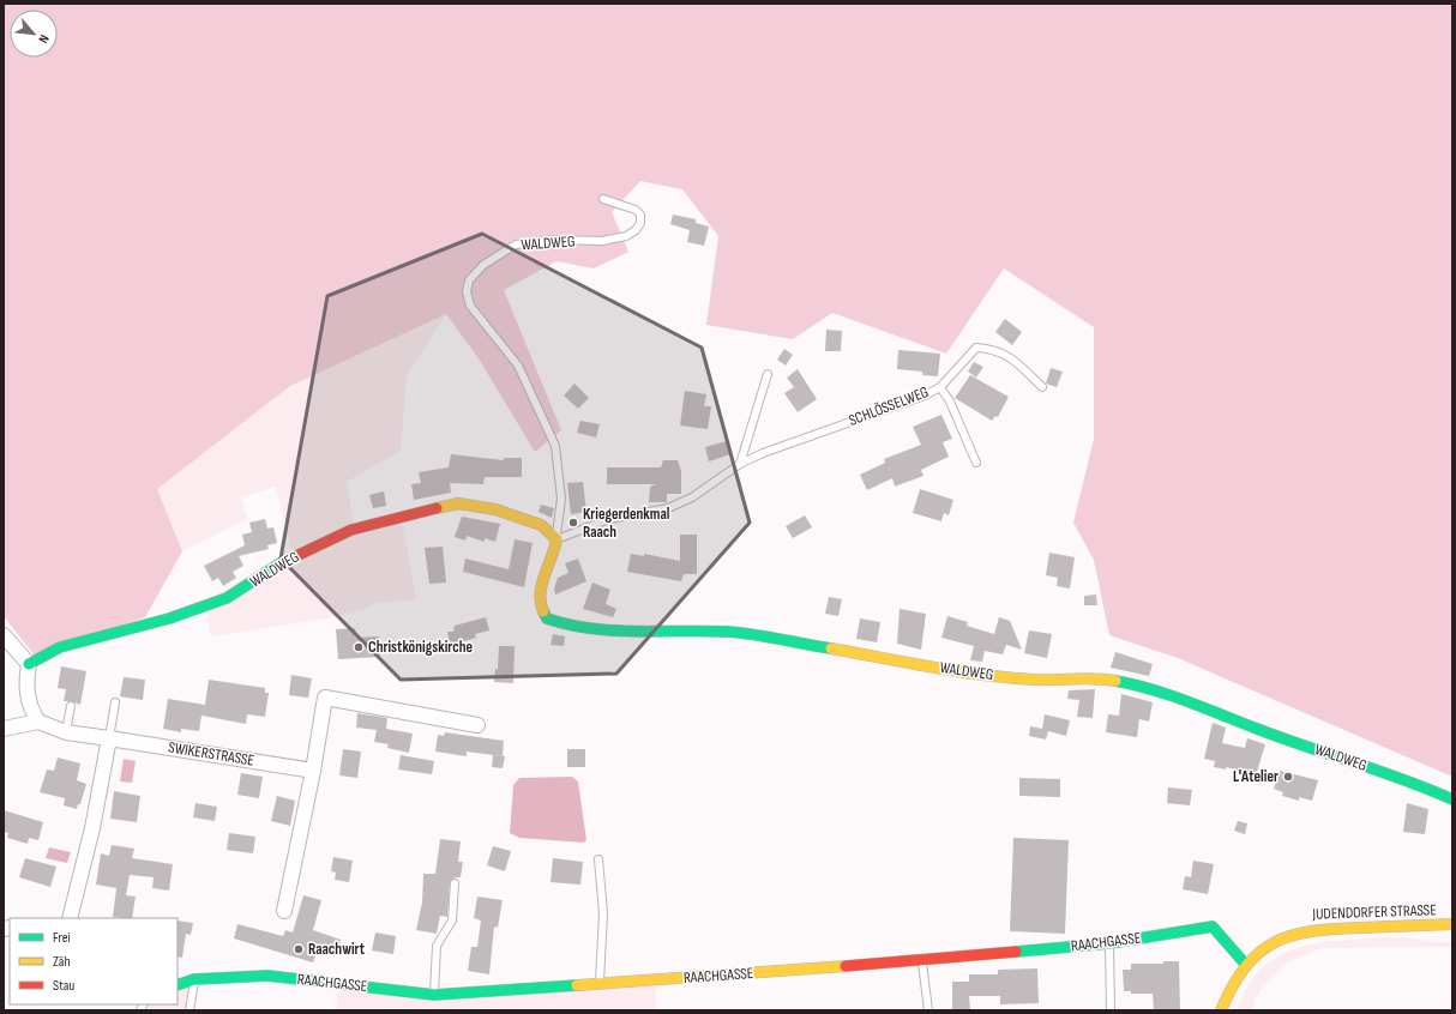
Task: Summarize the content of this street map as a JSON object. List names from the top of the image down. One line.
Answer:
{"streets":{"street":["WALDWEG","SWIKERSTRASSE","JUDENDORFER STRASSE","RAACHGASSE"],"lane":["SCHLÖSSELWEG"]},"crossings":[["WALDWEG","SCHLÖSSELWEG"],["JUDENDORFER STRASSE","RAACHGASSE"]],"places":["Kriegerdenkmal Raach","Christkönigskirche","L'Atelier","Raachwirt"],"legend":["Frei","Zäh","Stau"],"north":"bottom right"}
